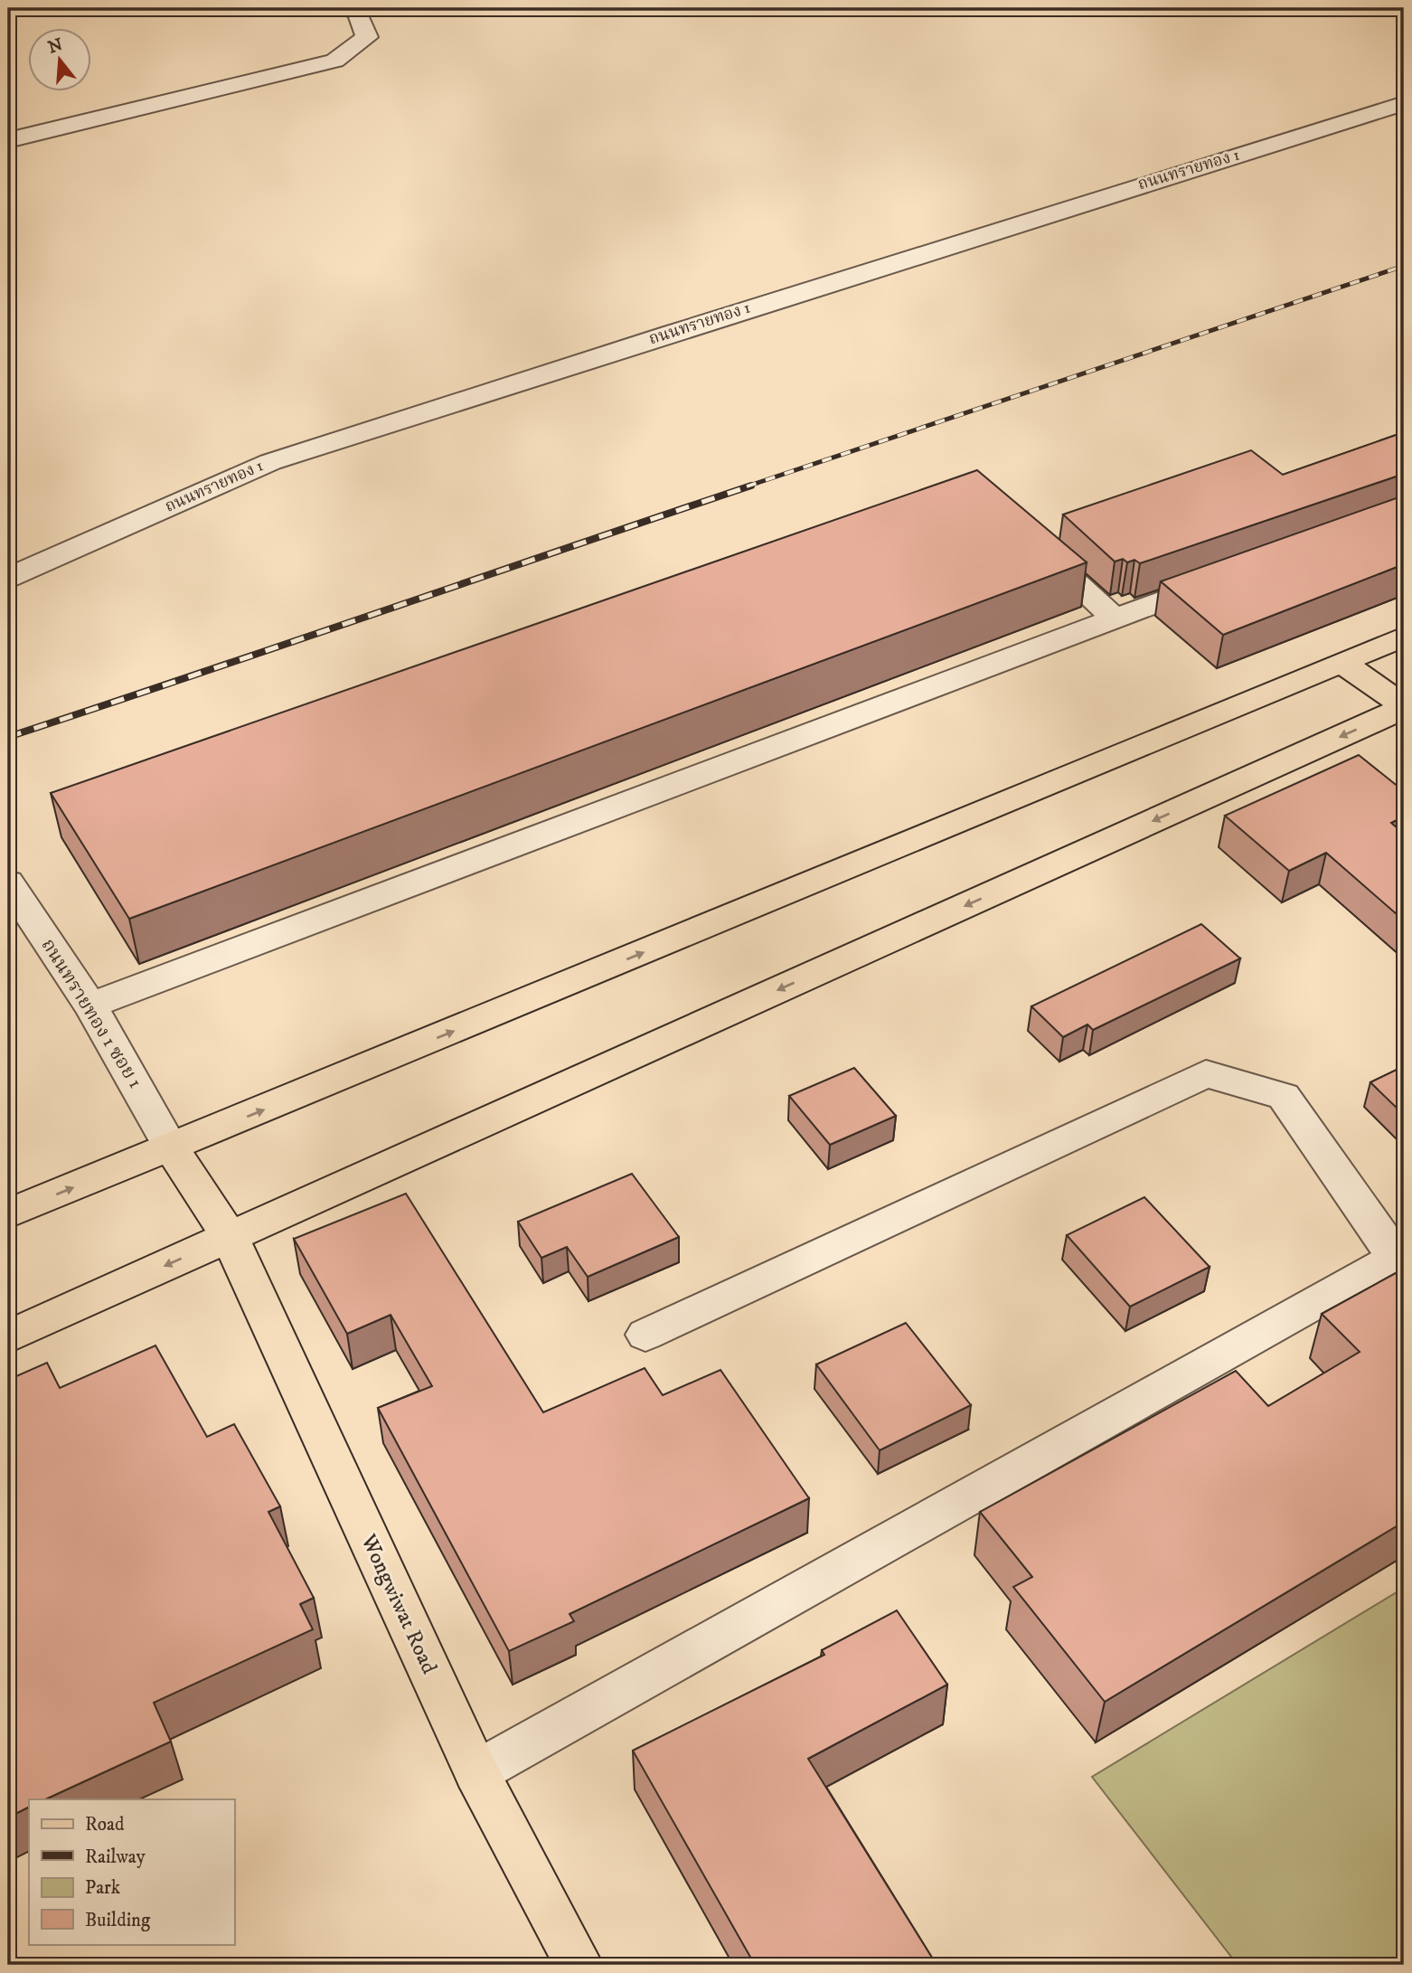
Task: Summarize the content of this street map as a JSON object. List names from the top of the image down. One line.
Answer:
{"streets":{"main road":["Wongwiwat Road"],"street":["ถนนทรายทอง 1","ถนนทรายทอง 1 ซอย 1"]},"crossings":[["ถนนทรายทอง 1 ซอย 1","Wongwiwat Road"]],"legend":["Road","Railway","Park","Building"],"north":"top"}
